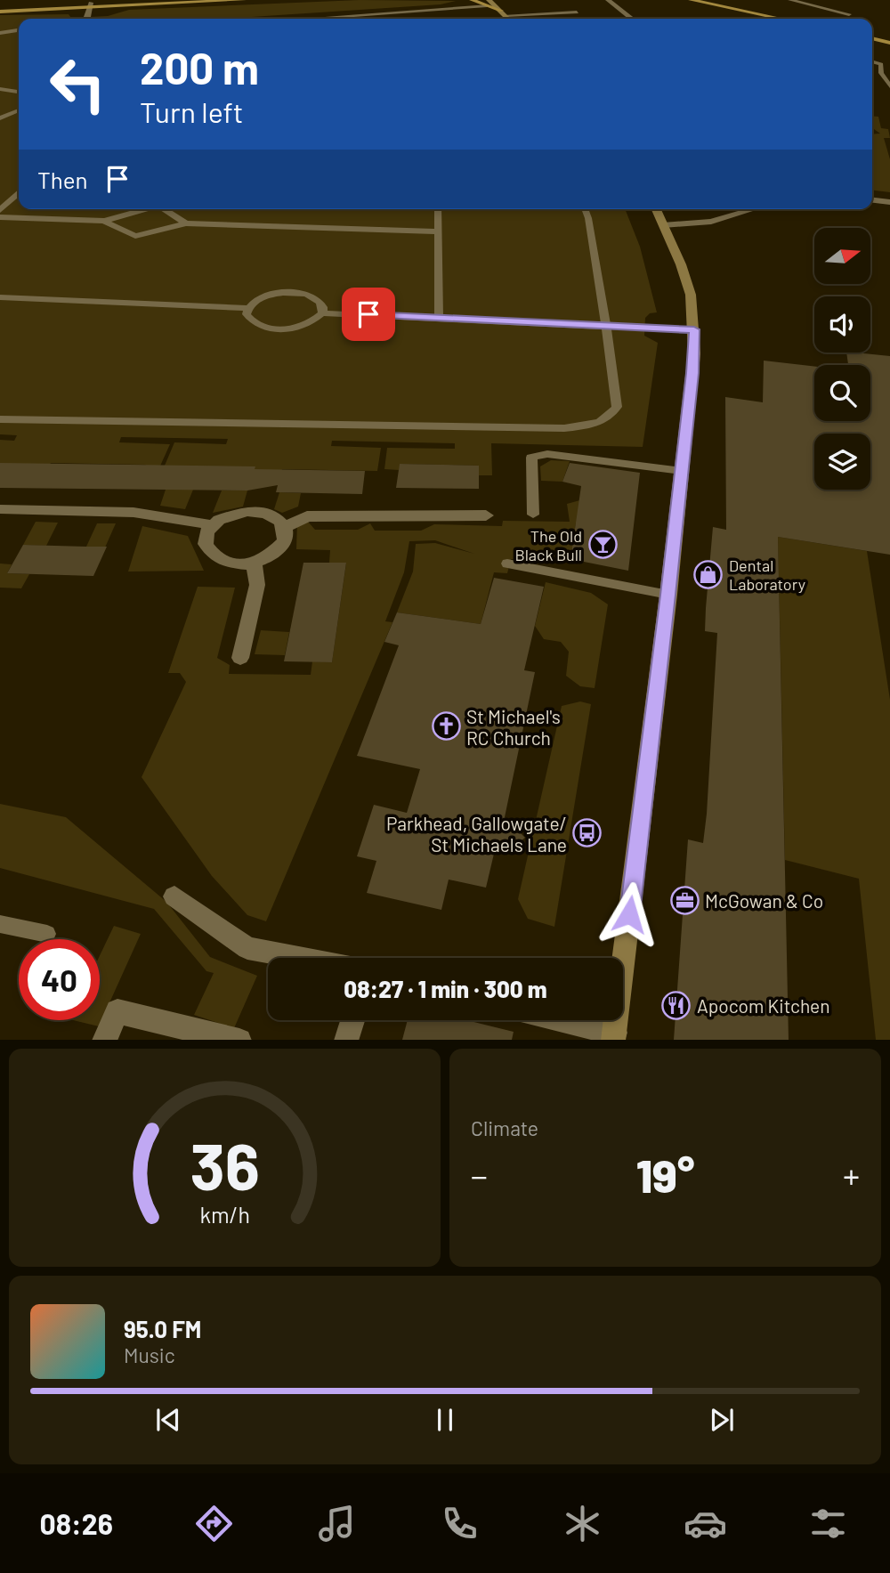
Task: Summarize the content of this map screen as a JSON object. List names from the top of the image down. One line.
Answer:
{"places":{"bar":["The Old Black Bull"],"shop":["Dental Laboratory"],"church":["St Michael's RC Church"],"bus stop":["Parkhead, Gallowgate/ St Michaels Lane"],"office":["McGowan & Co"],"restaurant":["Apocom Kitchen"]},"north":"right","page":{"turn":["200 m","Turn left"],"then":"Then","limit":"40","trip":"08:27 · 1 min · 300 m","tile":"Climate","heat":["−","19°","+"],"song":["95.0 FM","Music"],"tabs":"08:26","gauge":["36","km/h"]}}
